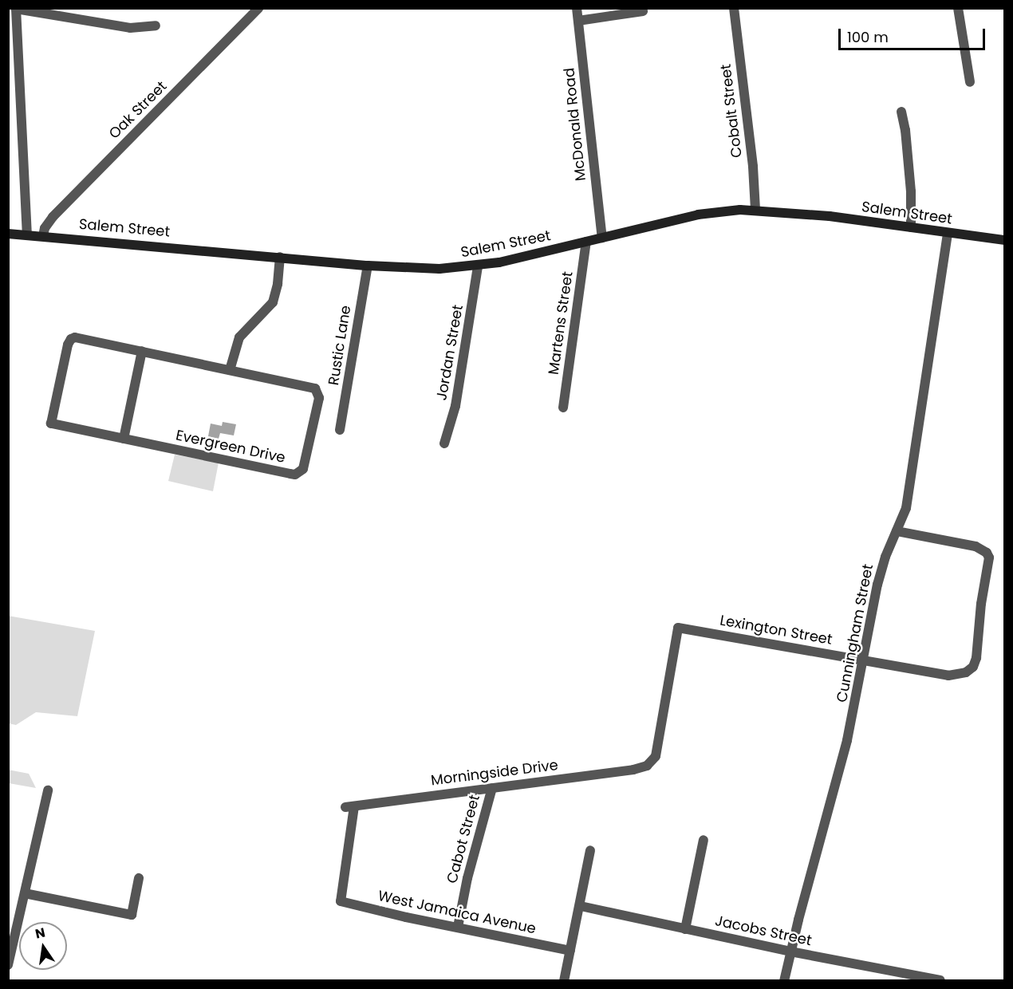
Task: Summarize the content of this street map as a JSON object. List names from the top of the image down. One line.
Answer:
{"streets":{"street":["Oak Street","Cobalt Street","McDonald Road","Salem Street","Martens Street","Rustic Lane","Jordan Street","Evergreen Drive","Lexington Street","Cunningham Street","Morningside Drive","Cabot Street","West Jamaica Avenue","Jacobs Street"]},"crossings":[["Oak Street","Salem Street"],["Cobalt Street","Salem Street"],["McDonald Road","Salem Street"],["Salem Street","Martens Street"],["Salem Street","Rustic Lane"],["Salem Street","Jordan Street"],["Salem Street","Cunningham Street"],["Lexington Street","Cunningham Street"],["Lexington Street","Morningside Drive"],["Cunningham Street","Jacobs Street"],["Morningside Drive","Cabot Street"],["Morningside Drive","West Jamaica Avenue"],["Cabot Street","West Jamaica Avenue"]],"scale_bar":"100 m","north":"top"}
